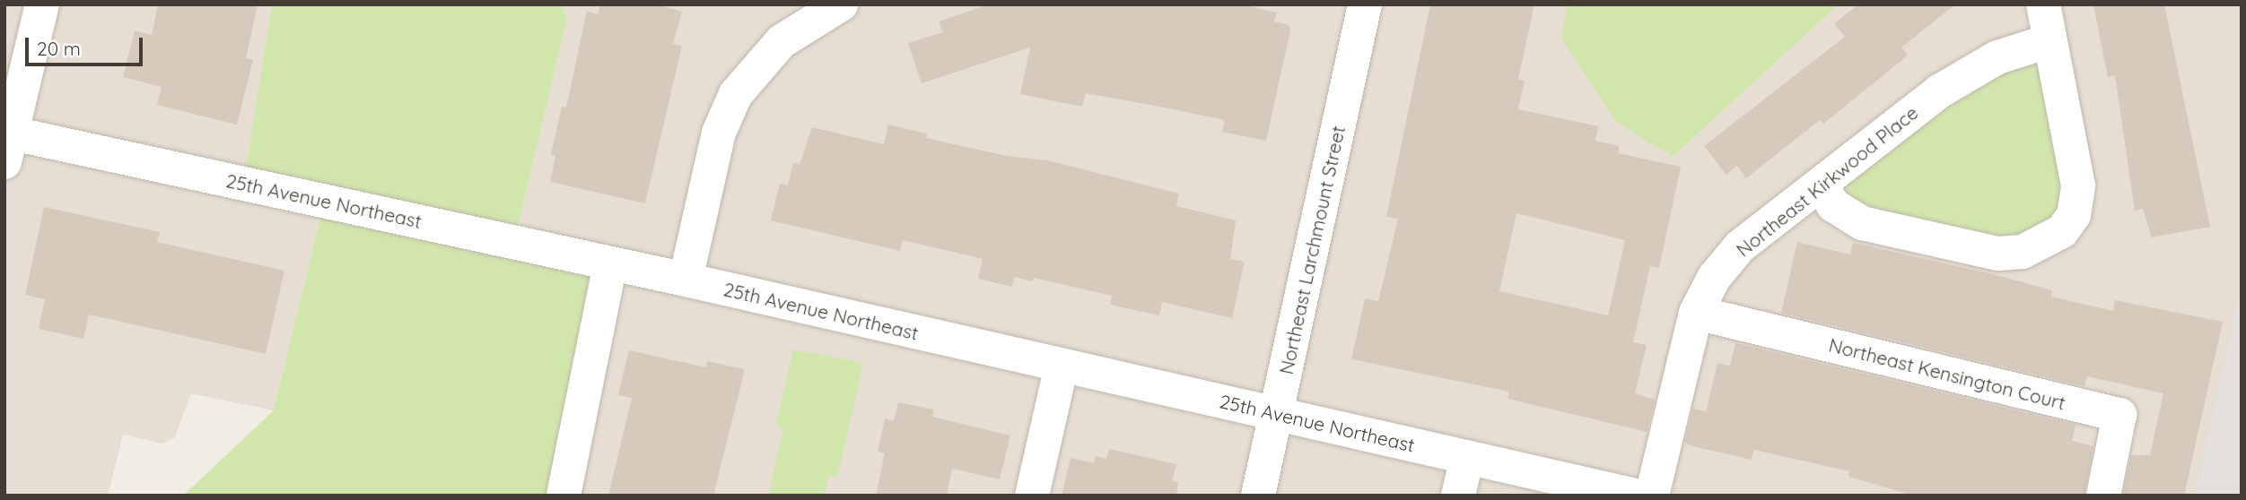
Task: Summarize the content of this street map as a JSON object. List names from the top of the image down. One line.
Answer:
{"streets":{"street":["Northeast Kirkwood Place","25th Avenue Northeast","Northeast Larchmount Street","Northeast Kensington Court"]},"crossings":[["Northeast Kirkwood Place","Northeast Kensington Court"],["25th Avenue Northeast","Northeast Larchmount Street"]],"scale_bar":"20 m"}
